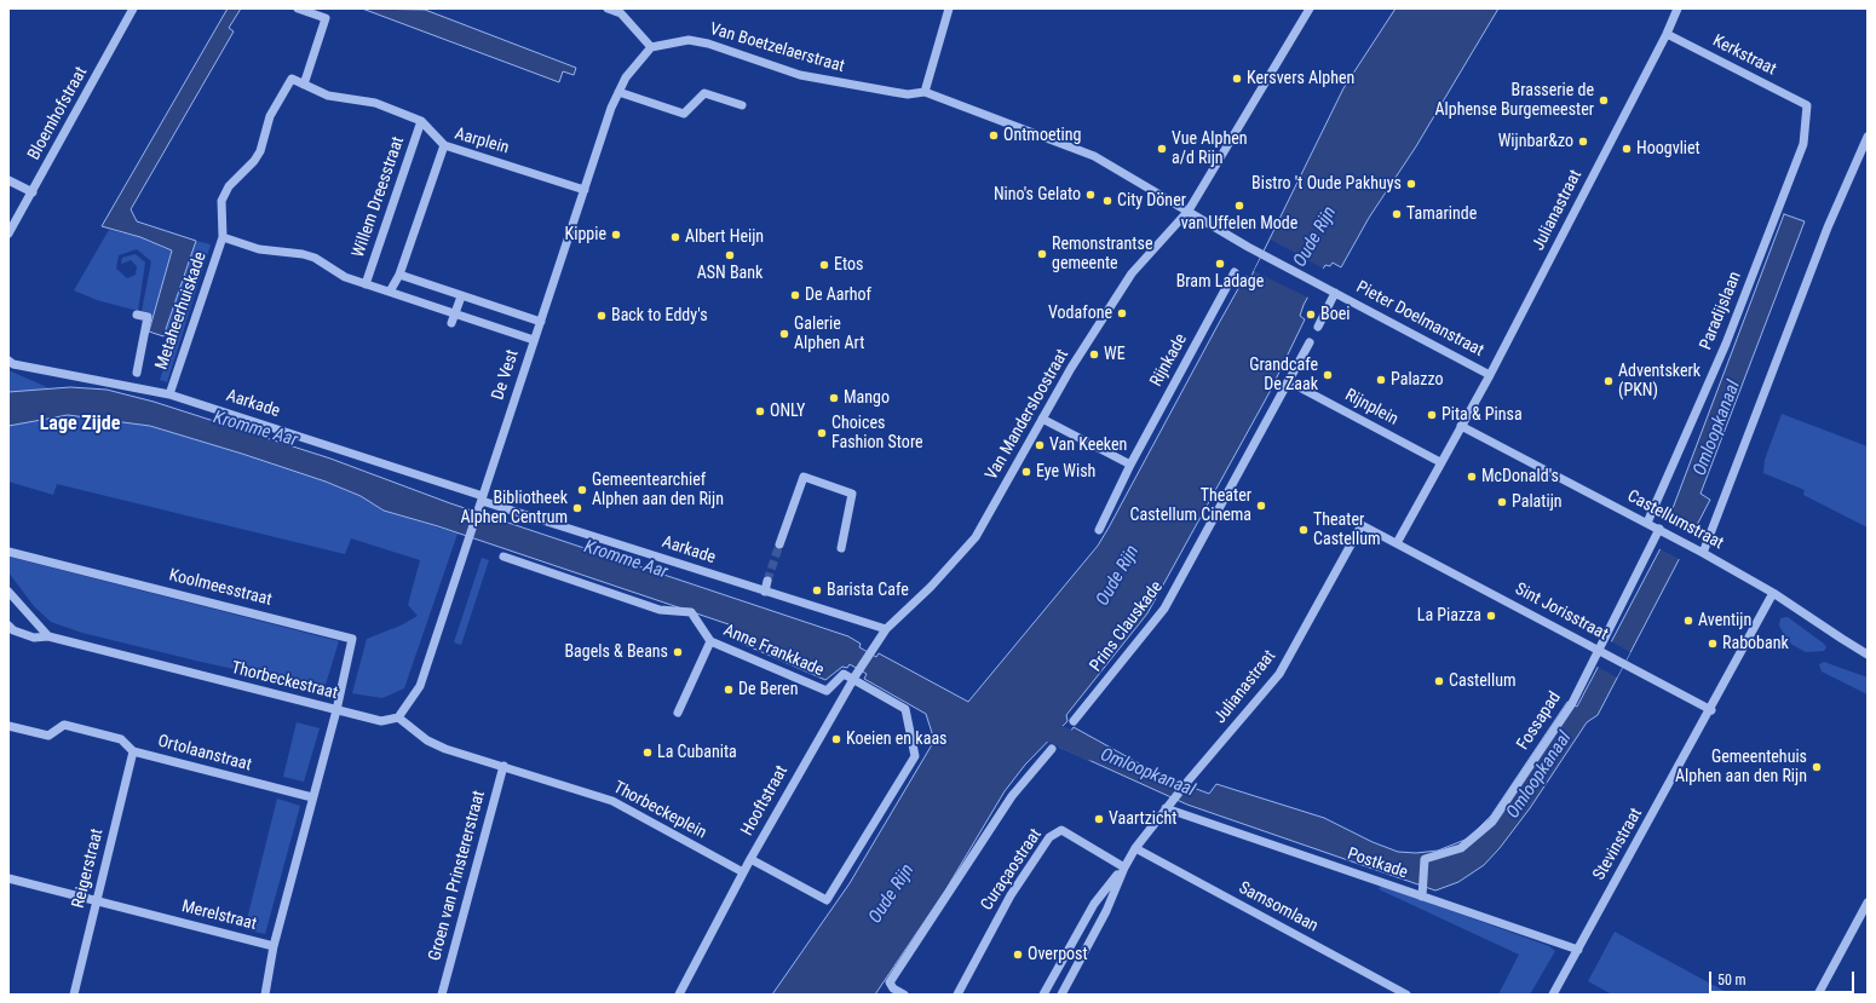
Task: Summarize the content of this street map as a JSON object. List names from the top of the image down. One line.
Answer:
{"streets":{"street":["Van Boetzelaerstraat","Kerkstraat","Bloemhofstraat","Aarplein","Willem Dreesstraat","Julianastraat","Metaheerhuiskade","Paradijslaan","Pieter Doelmanstraat","Rijnkade","De Vest","Aarkade","Rijnplein","Van Mandersloostraat","Castellumstraat","Koolmeesstraat","Sint Jorisstraat","Prins Clauskade","Anne Frankkade","Thorbeckestraat","Fossapad","Ortolaanstraat","Hooftstraat","Thorbeckeplein","Stevinstraat","Postkade","Reigerstraat","Curaçaostraat","Groen van Prinstererstraat","Samsomlaan","Merelstraat"]},"crossings":[["Van Boetzelaerstraat","Pieter Doelmanstraat"],["Van Boetzelaerstraat","De Vest"],["Van Boetzelaerstraat","Van Mandersloostraat"],["Kerkstraat","Julianastraat"],["Kerkstraat","Paradijslaan"],["Aarplein","Willem Dreesstraat"],["Aarplein","De Vest"],["Willem Dreesstraat","Metaheerhuiskade"],["Willem Dreesstraat","De Vest"],["Julianastraat","Pieter Doelmanstraat"],["Julianastraat","Castellumstraat"],["Julianastraat","Sint Jorisstraat"],["Julianastraat","Postkade"],["Julianastraat","Curaçaostraat"],["Julianastraat","Samsomlaan"],["Metaheerhuiskade","Aarkade"],["Paradijslaan","Castellumstraat"],["Pieter Doelmanstraat","Van Mandersloostraat"],["De Vest","Aarkade"],["De Vest","Thorbeckestraat"],["Aarkade","Van Mandersloostraat"],["Aarkade","Hooftstraat"],["Rijnplein","Prins Clauskade"],["Van Mandersloostraat","Hooftstraat"],["Castellumstraat","Fossapad"],["Castellumstraat","Stevinstraat"],["Koolmeesstraat","Thorbeckestraat"],["Sint Jorisstraat","Fossapad"],["Sint Jorisstraat","Stevinstraat"],["Anne Frankkade","Hooftstraat"],["Fossapad","Postkade"],["Ortolaanstraat","Reigerstraat"],["Ortolaanstraat","Merelstraat"],["Hooftstraat","Thorbeckeplein"],["Thorbeckeplein","Groen van Prinstererstraat"],["Stevinstraat","Postkade"],["Reigerstraat","Merelstraat"]],"districts":["Lage Zijde"],"water":["Oude Rijn","Omloopkanaal","Kromme Aar"],"places":["Kersvers Alphen","Brasserie de Alphense Burgemeester","Ontmoeting","Wijnbar&zo","Vue Alphen a/d Rijn","Hoogvliet","Bistro 't Oude Pakhuys","Nino's Gelato","City Döner","van Uffelen Mode","Tamarinde","Kippie","Albert Heijn","Remonstrantse gemeente","ASN Bank","Bram Ladage","Etos","De Aarhof","Vodafone","Boei","Back to Eddy's","Galerie Alphen Art","WE","Grandcafe De Zaak","Palazzo","Adventskerk (PKN)","Mango","ONLY","Pita & Pinsa","Choices Fashion Store","Van Keeken","Eye Wish","McDonald's","Gemeentearchief Alphen aan den Rijn","Palatijn","Theater Castellum Cinema","Bibliotheek Alphen Centrum","Theater Castellum","Barista Cafe","La Piazza","Aventijn","Rabobank","Bagels & Beans","Castellum","De Beren","Koeien en kaas","La Cubanita","Gemeentehuis Alphen aan den Rijn","Vaartzicht","Overpost"],"scale_bar":"50 m"}
